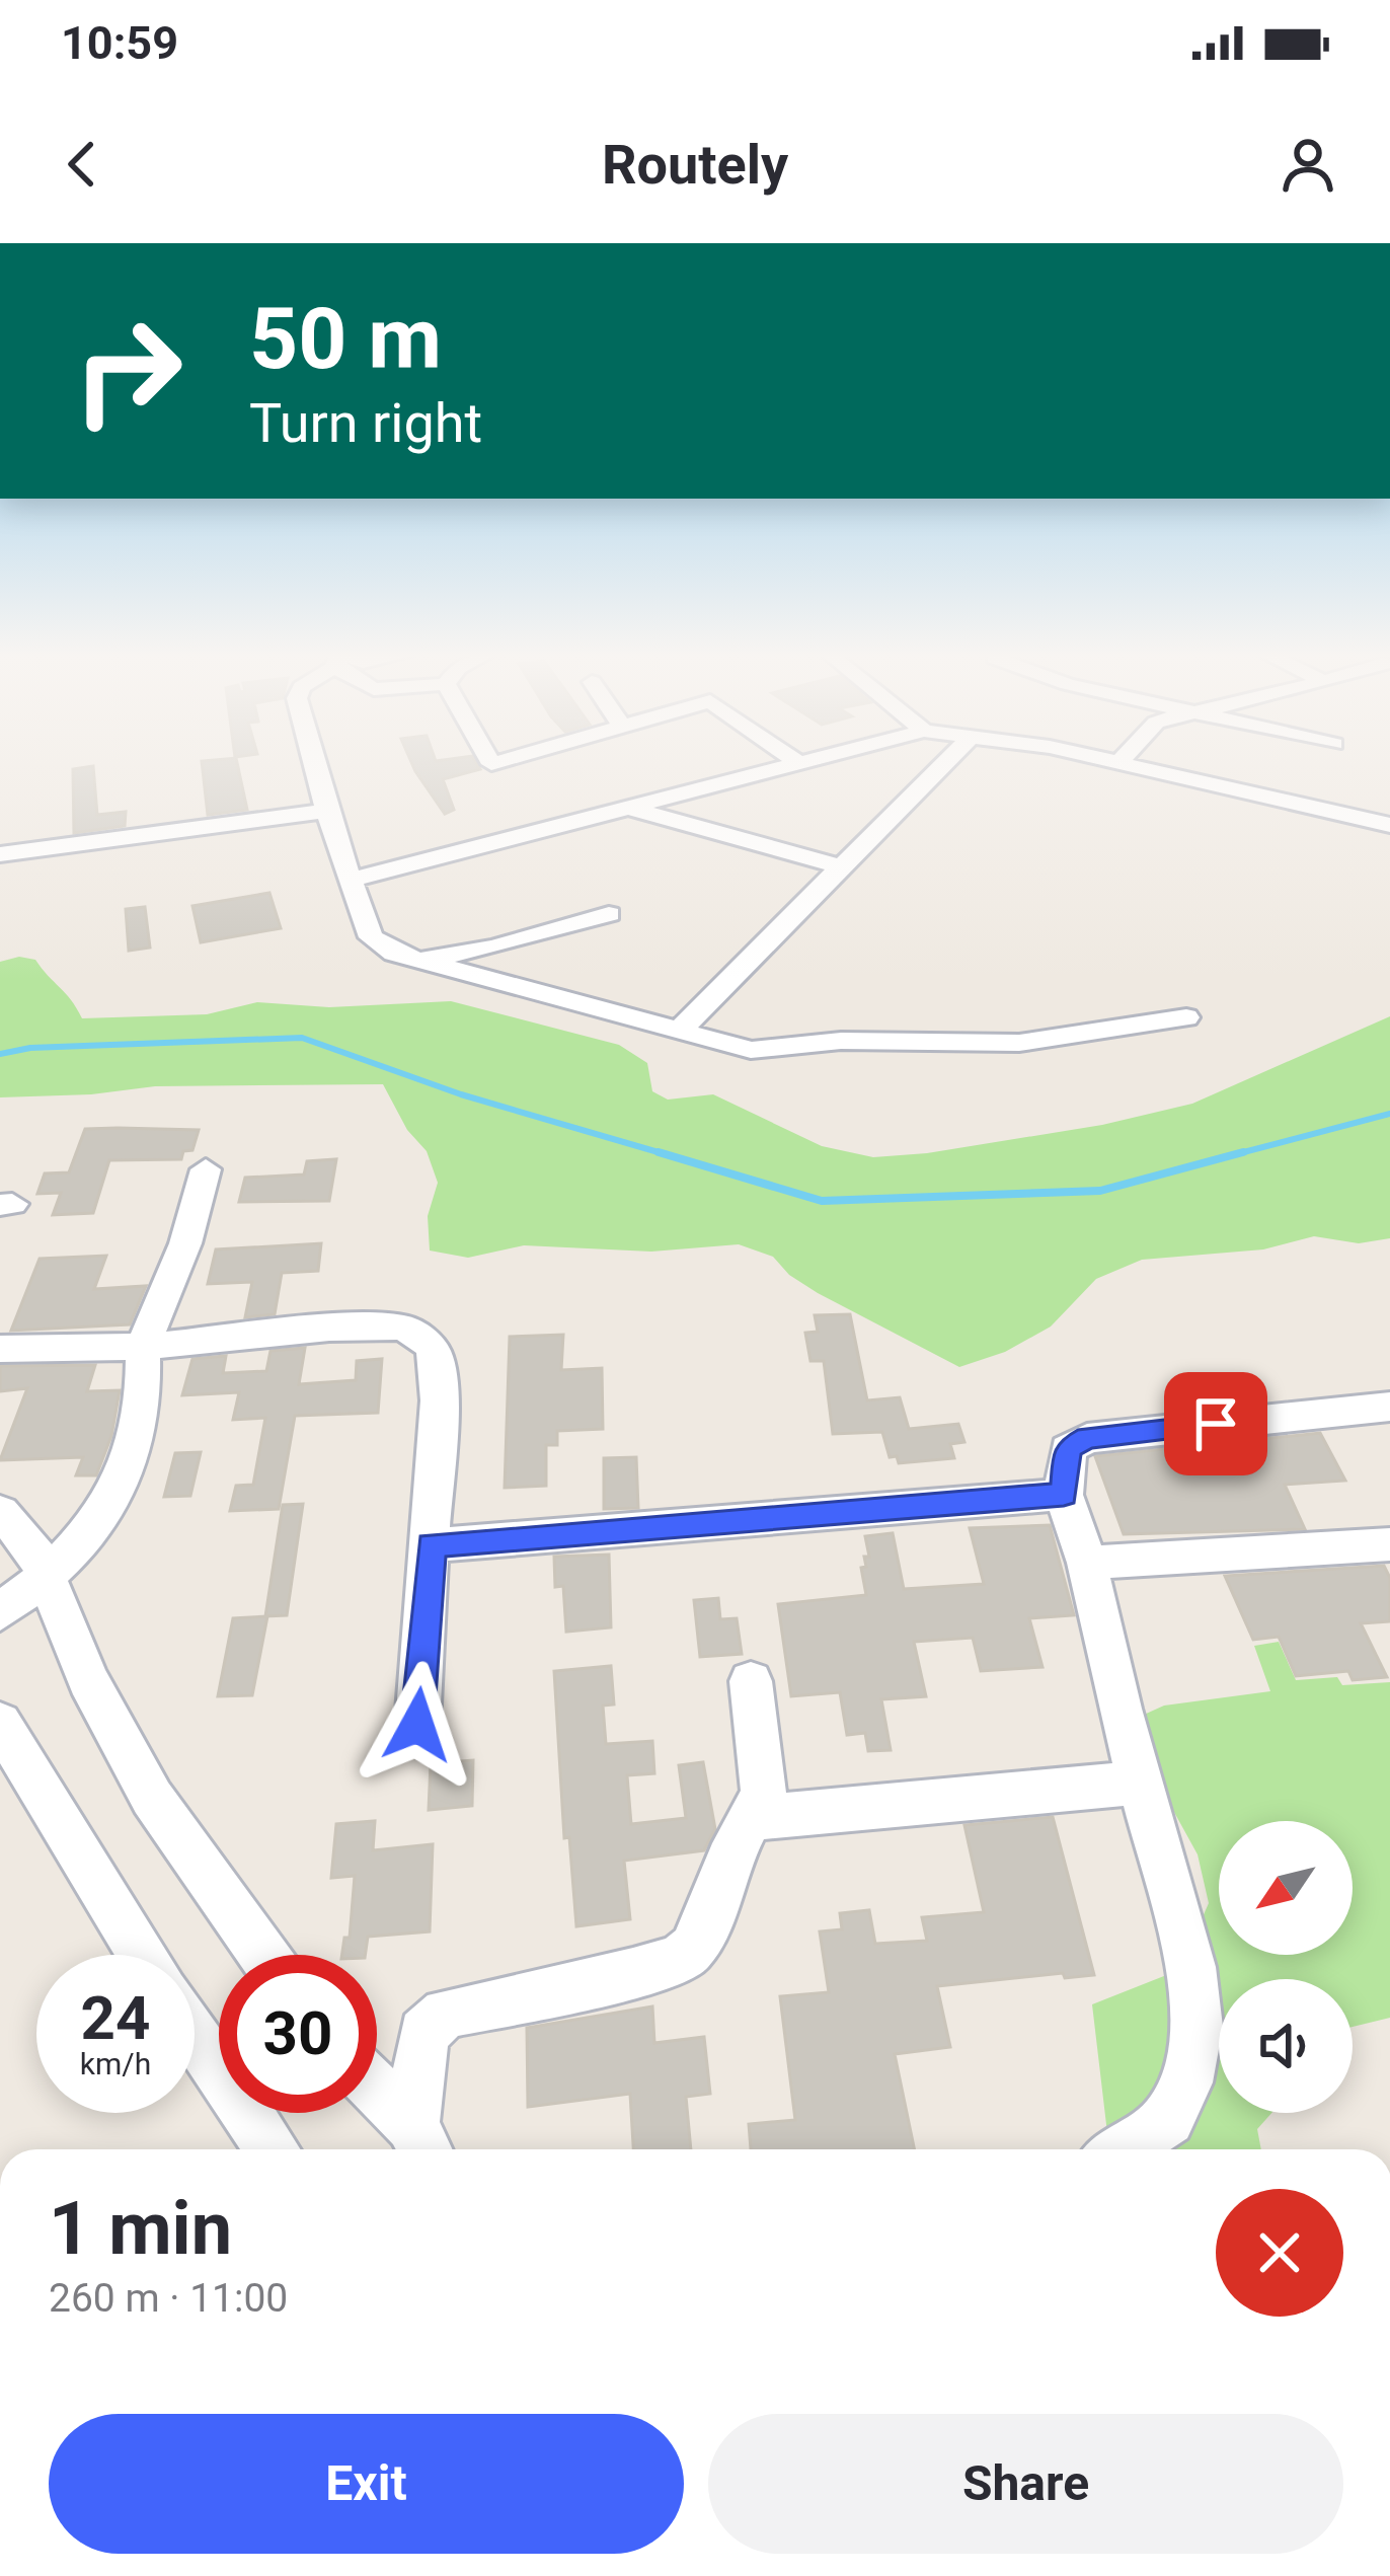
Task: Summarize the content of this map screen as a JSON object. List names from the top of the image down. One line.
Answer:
{"north":"bottom left","page":{"status":"10:59","header":"Routely","turn":["50 m","Turn right"],"speed":"24 km/h","limit":"30","heading":["1 min","260 m · 11:00"],"buttons":["Exit","Share"]}}
